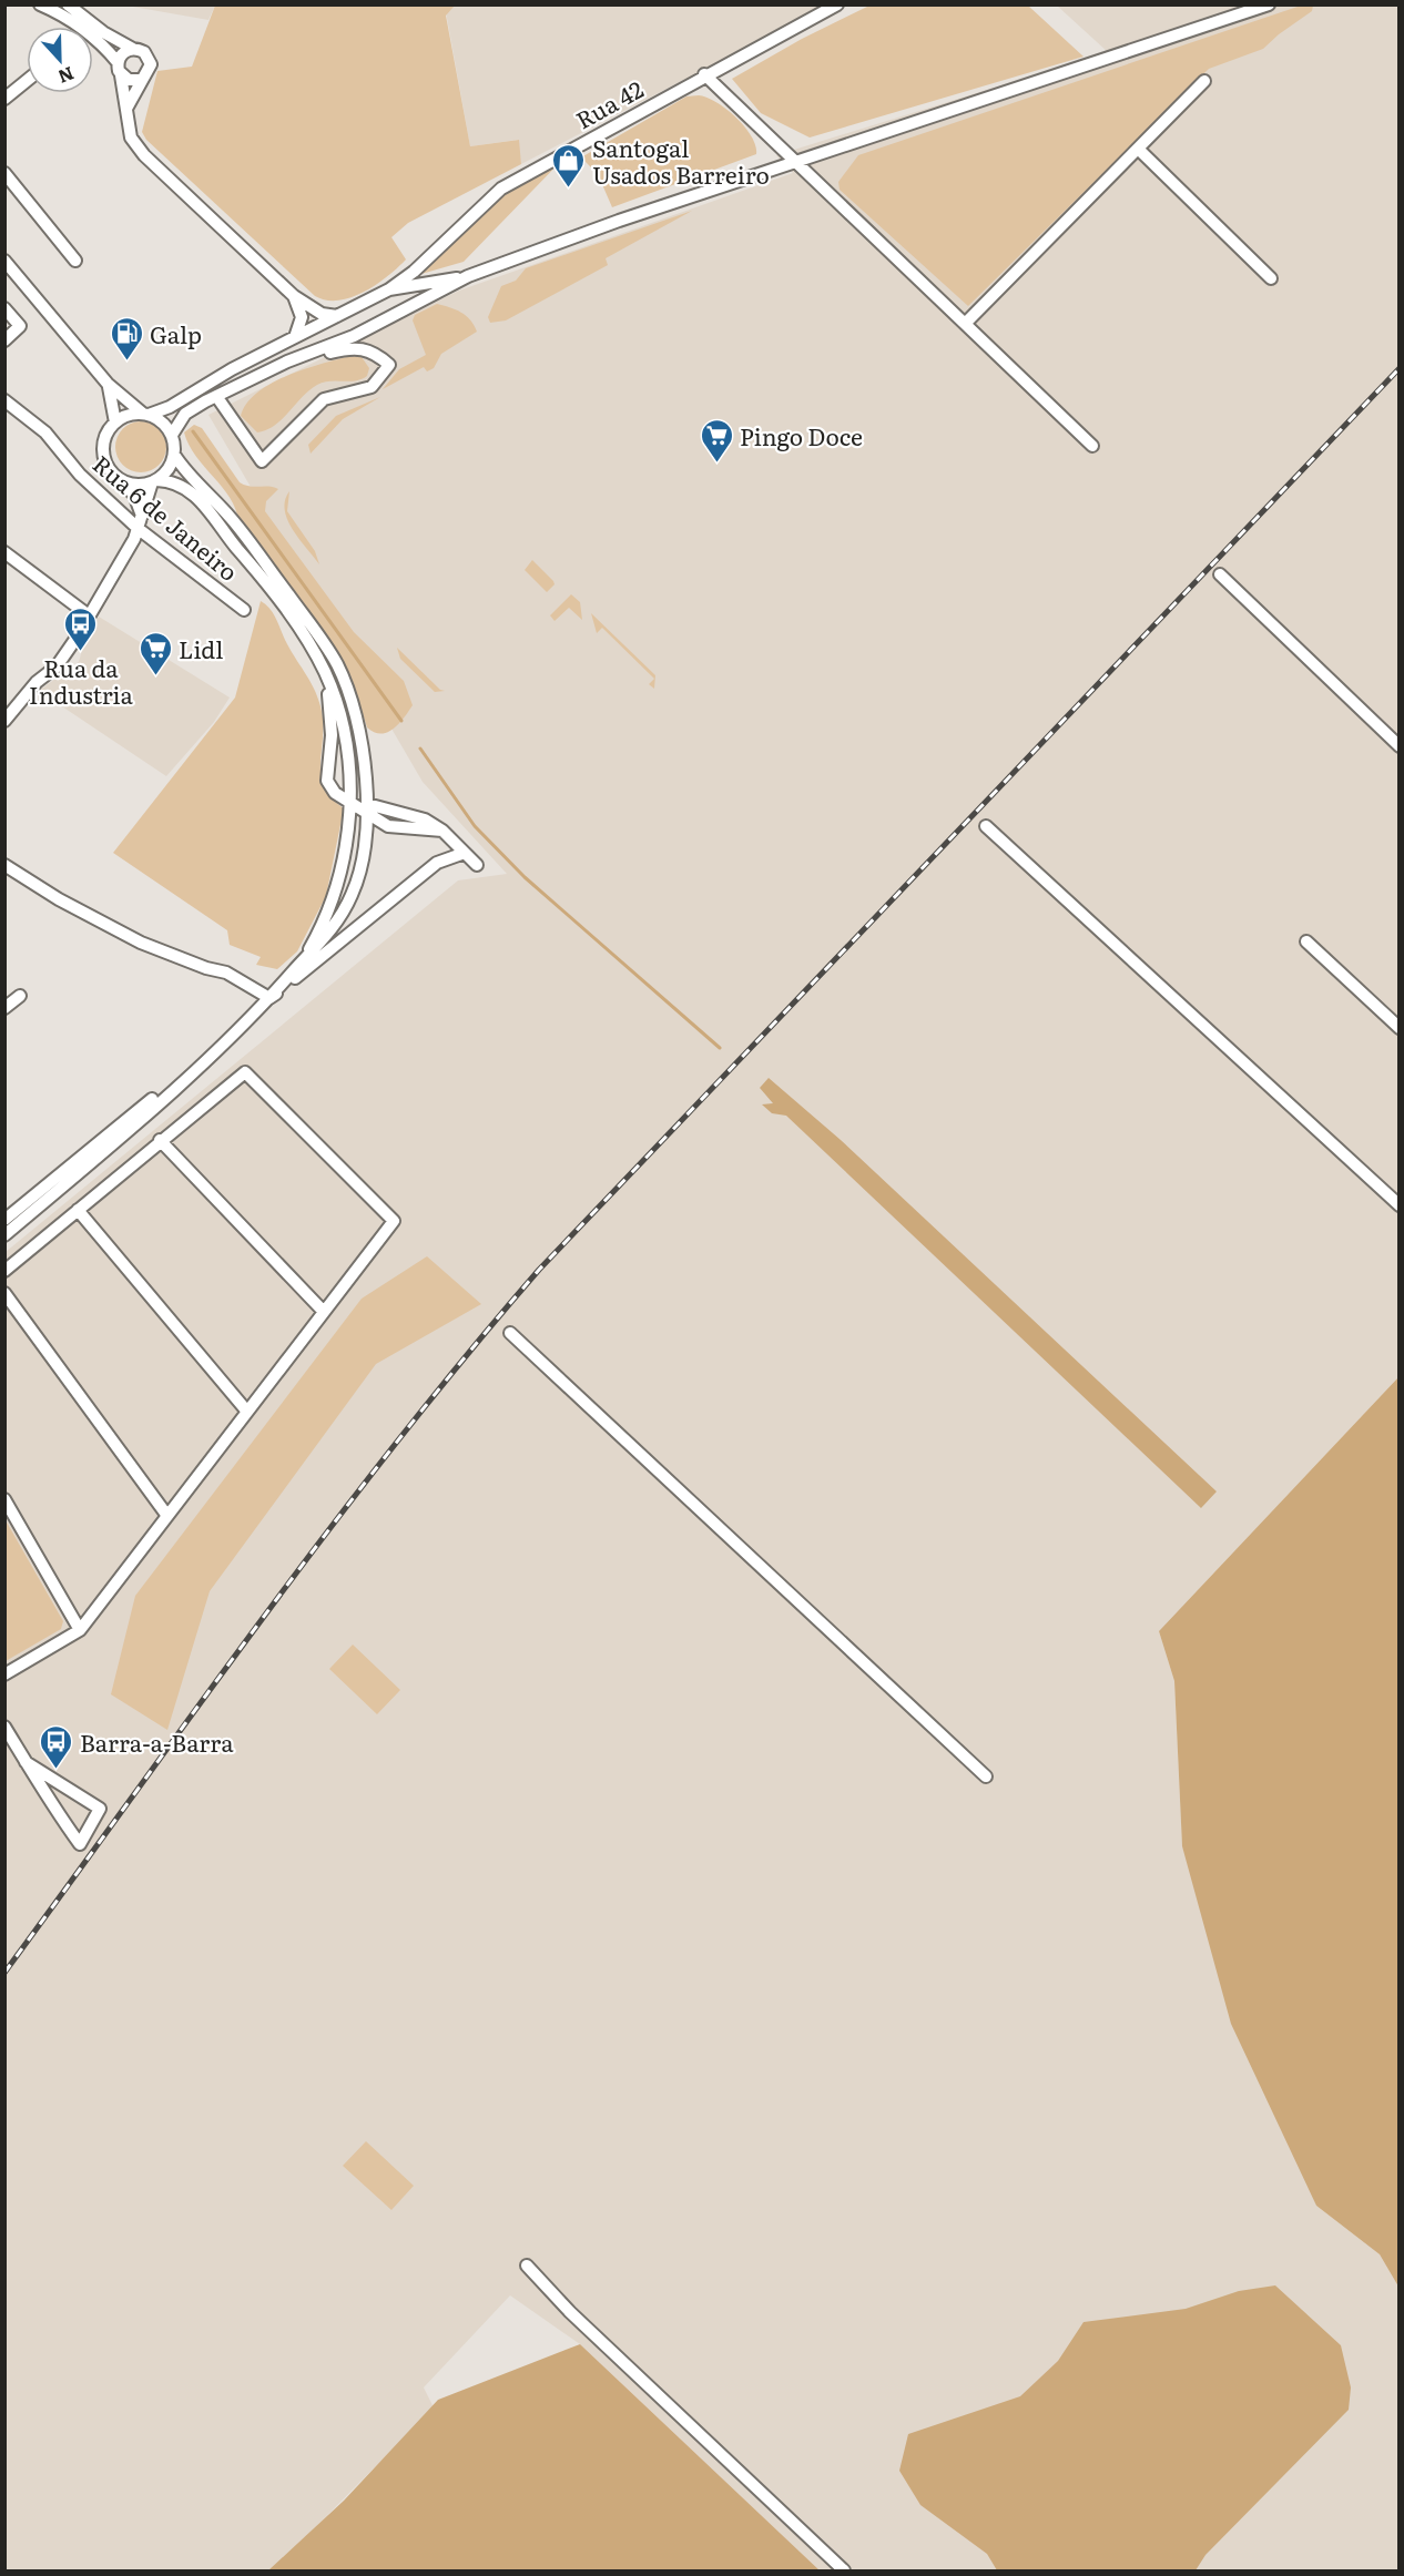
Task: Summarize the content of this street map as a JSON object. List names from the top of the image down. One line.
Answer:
{"streets":{"street":["Rua 42","Rua 6 de Janeiro"]},"places":{"shop":["Santogal Usados Barreiro"],"fuel station":["Galp"],"supermarket":["Pingo Doce","Lidl"],"bus stop":["Rua da Industria","Barra-a-Barra"]},"north":"bottom"}
